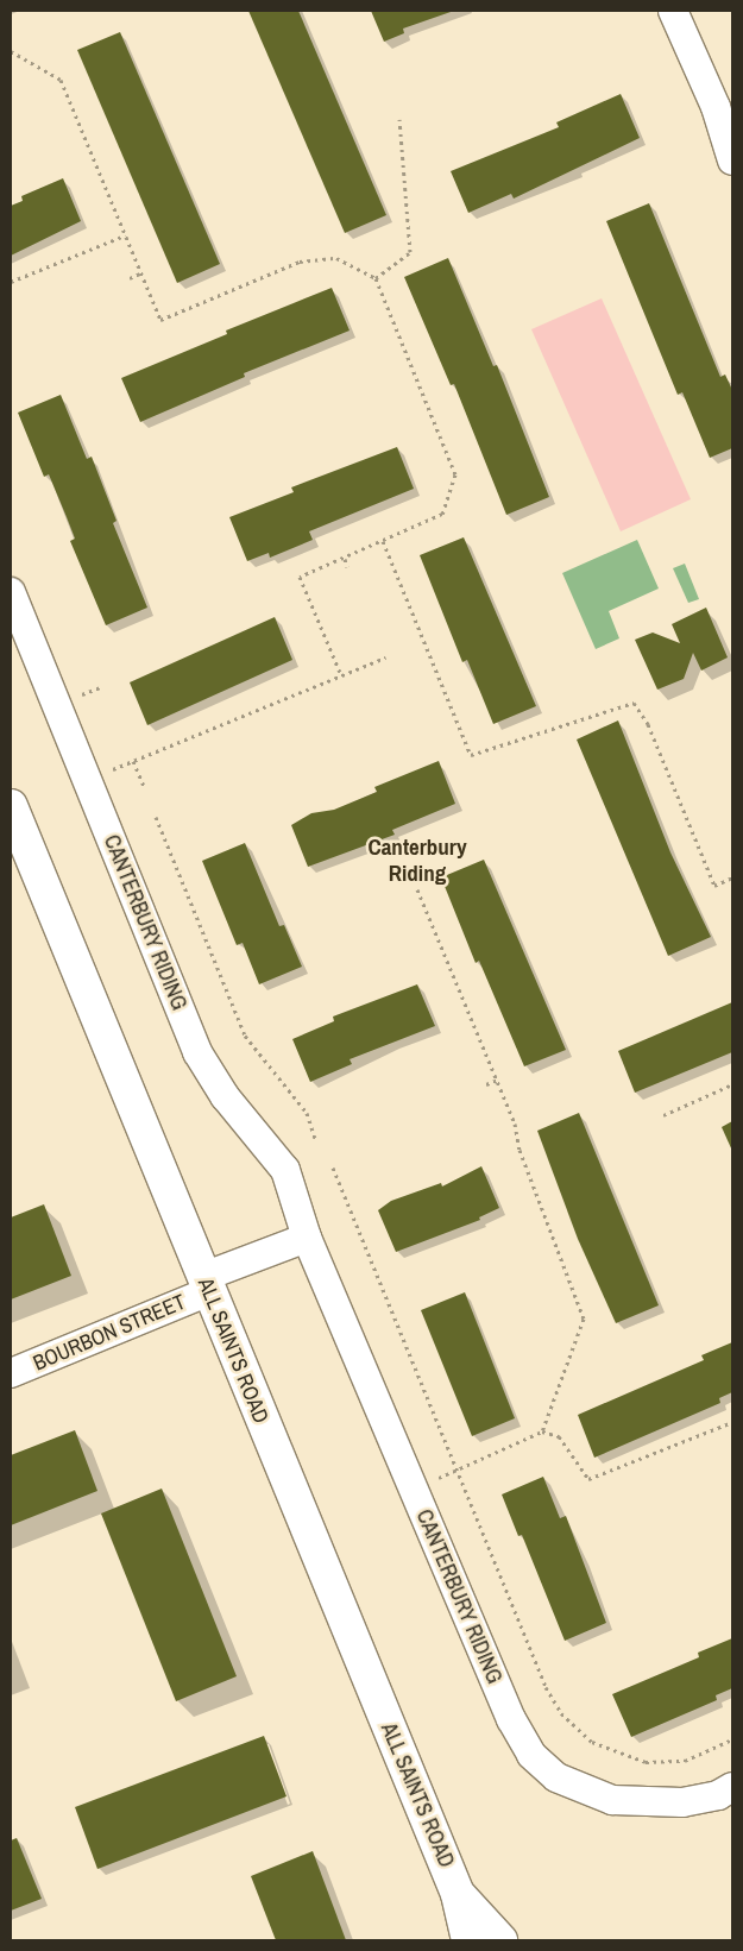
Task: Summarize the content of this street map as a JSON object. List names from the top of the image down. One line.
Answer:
{"streets":{"street":["CANTERBURY RIDING","BOURBON STREET","ALL SAINTS ROAD"]},"crossings":[["BOURBON STREET","ALL SAINTS ROAD"]],"districts":["Canterbury Riding"]}
